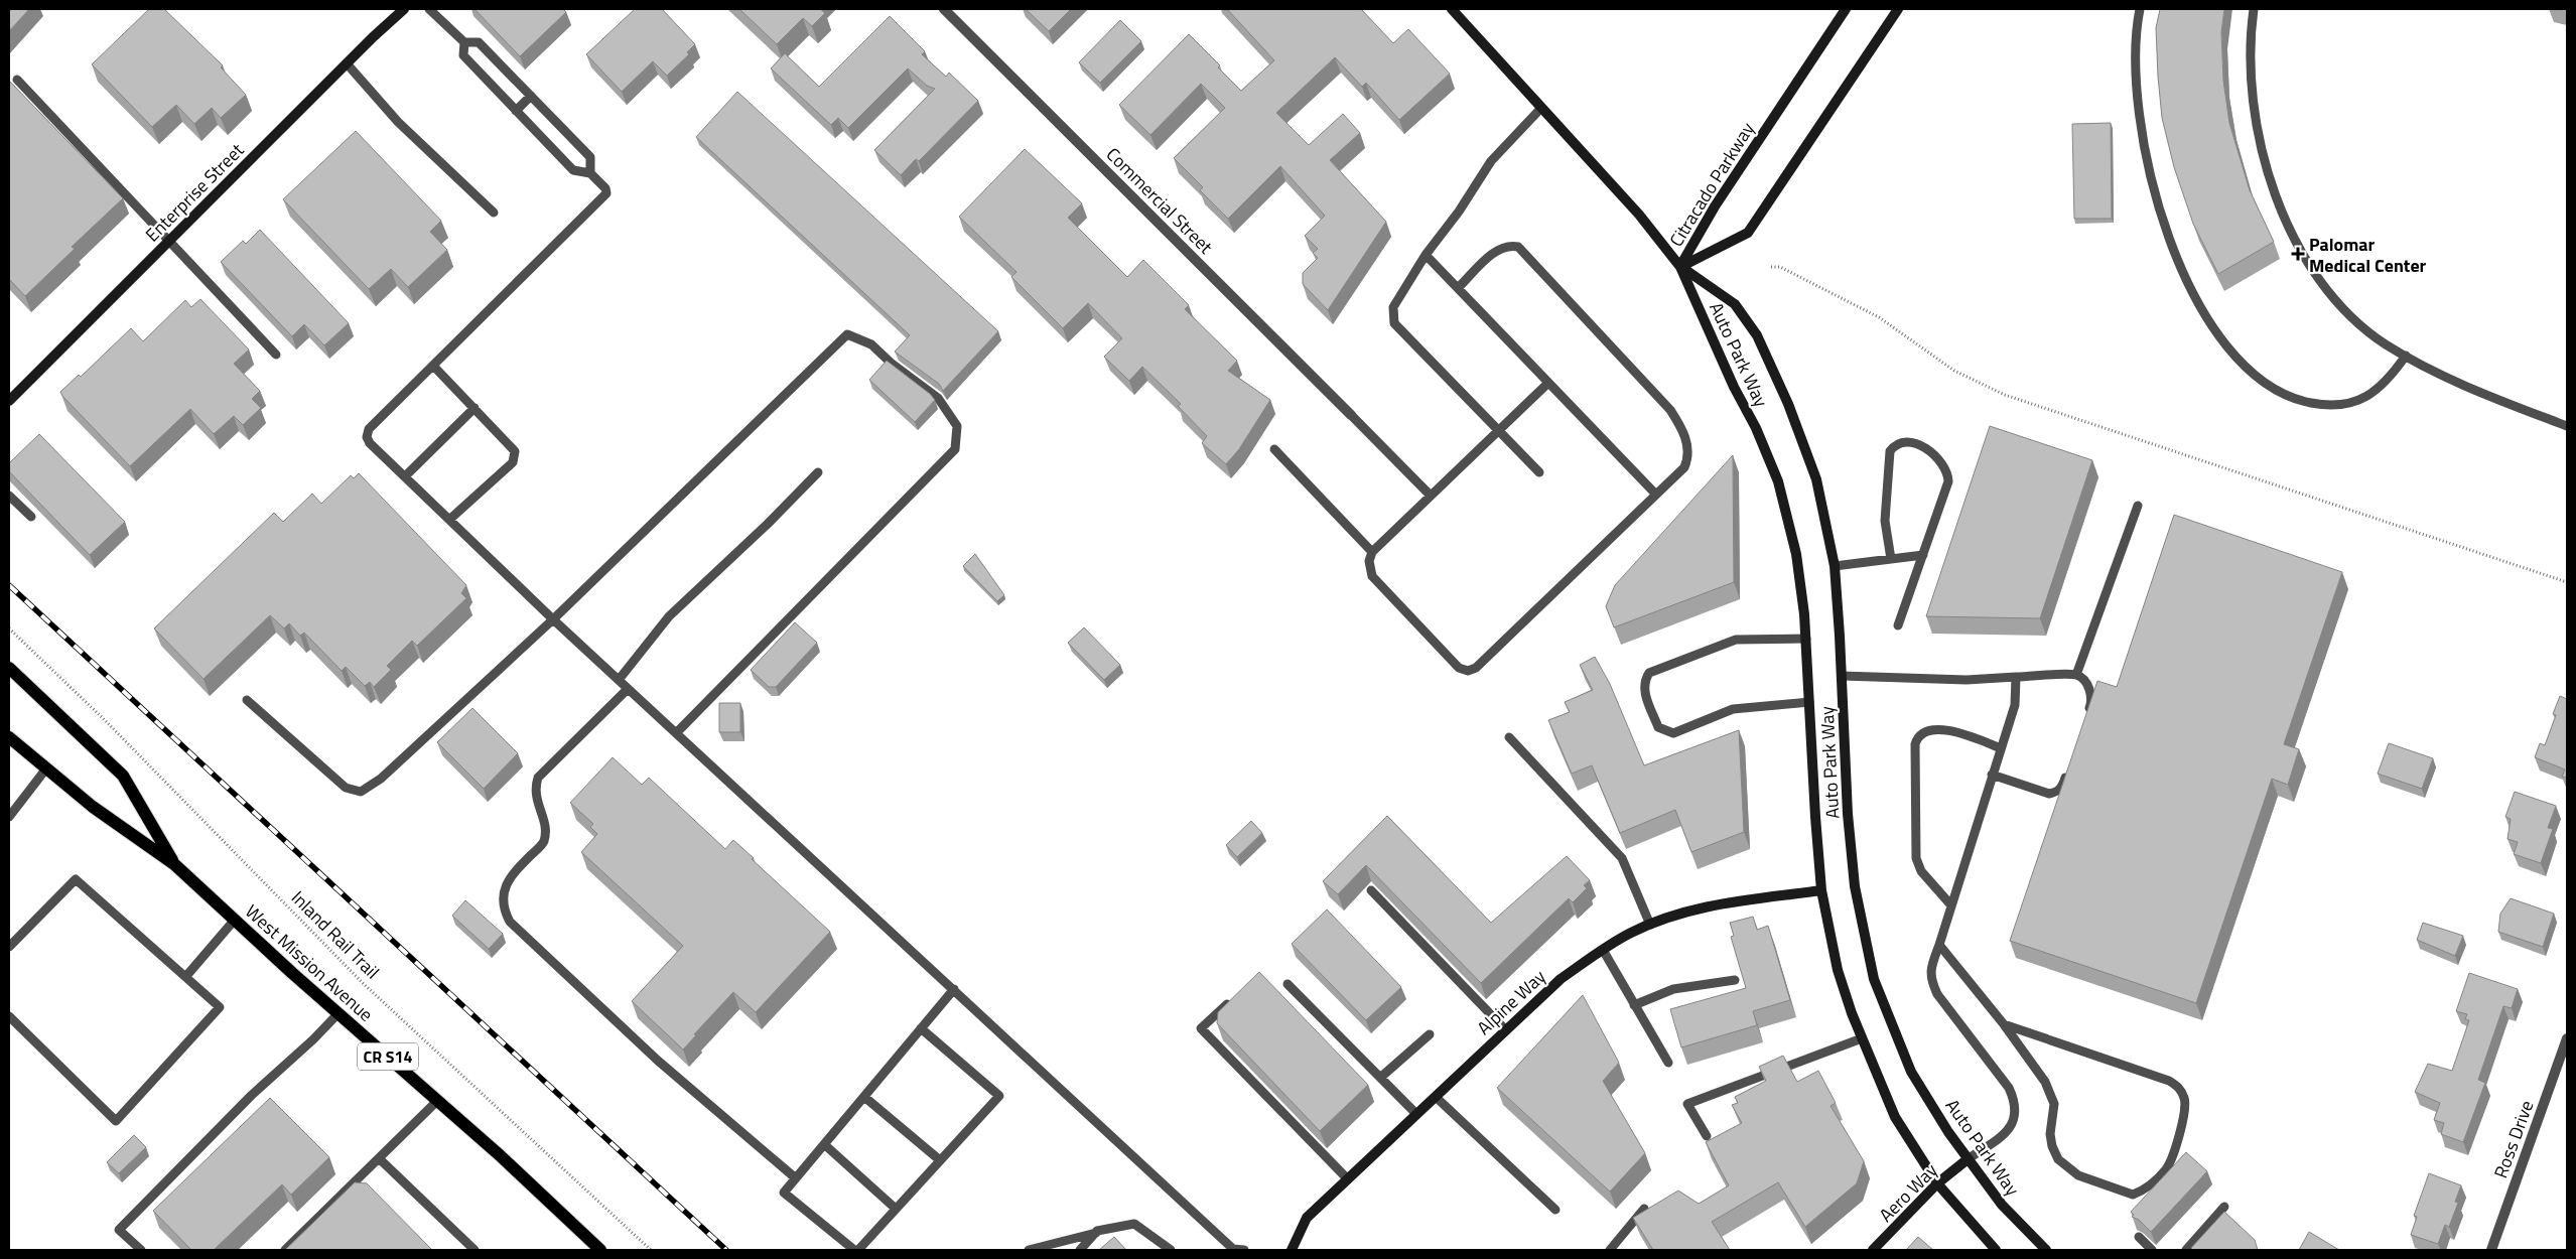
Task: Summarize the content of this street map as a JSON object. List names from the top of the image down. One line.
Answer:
{"streets":{"main road":["Citracado Parkway","Enterprise Street","Auto Park Way","West Mission Avenue","Alpine Way","CR S14","Aero Way"],"street":["Commercial Street","Ross Drive"],"path":["Inland Rail Trail"]},"crossings":[["Citracado Parkway","Auto Park Way"],["Auto Park Way","Alpine Way"],["Auto Park Way","Aero Way"]],"places":{"health":["Palomar Medical Center"]}}
